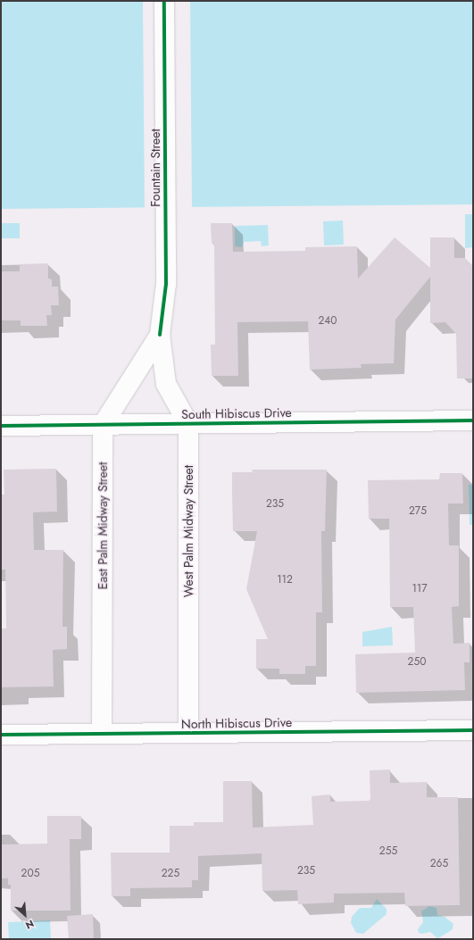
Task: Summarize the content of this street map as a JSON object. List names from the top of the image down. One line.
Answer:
{"streets":{"street":["Fountain Street","South Hibiscus Drive","East Palm Midway Street","West Palm Midway Street","North Hibiscus Drive"]},"crossings":[["Fountain Street","West Palm Midway Street"],["South Hibiscus Drive","East Palm Midway Street"],["South Hibiscus Drive","West Palm Midway Street"],["East Palm Midway Street","North Hibiscus Drive"],["West Palm Midway Street","North Hibiscus Drive"]],"house_numbers":["240","235","275","112","117","250","255","265","235","205","225"],"north":"bottom right"}
